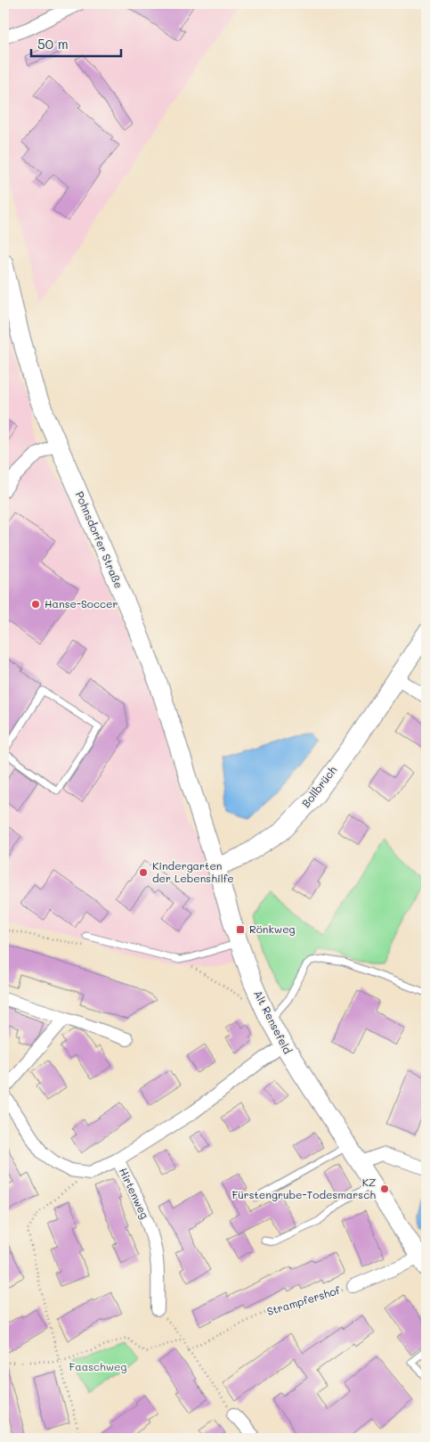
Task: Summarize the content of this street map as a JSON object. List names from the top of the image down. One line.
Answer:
{"streets":{"main road":["Pohnsdorfer Straße","Bollbrüch","Alt Rensefeld"],"street":["Hirtenweg","Strampfershof"]},"crossings":[["Pohnsdorfer Straße","Bollbrüch"],["Pohnsdorfer Straße","Alt Rensefeld"],["Bollbrüch","Alt Rensefeld"],["Alt Rensefeld","Strampfershof"]],"parks":["Faaschweg"],"places":{"other":["Hanse-Soccer","Kindergarten der Lebenshilfe","KZ Fürstengrube-Todesmarsch"],"transit":["Rönkweg"]},"scale_bar":"50 m"}
